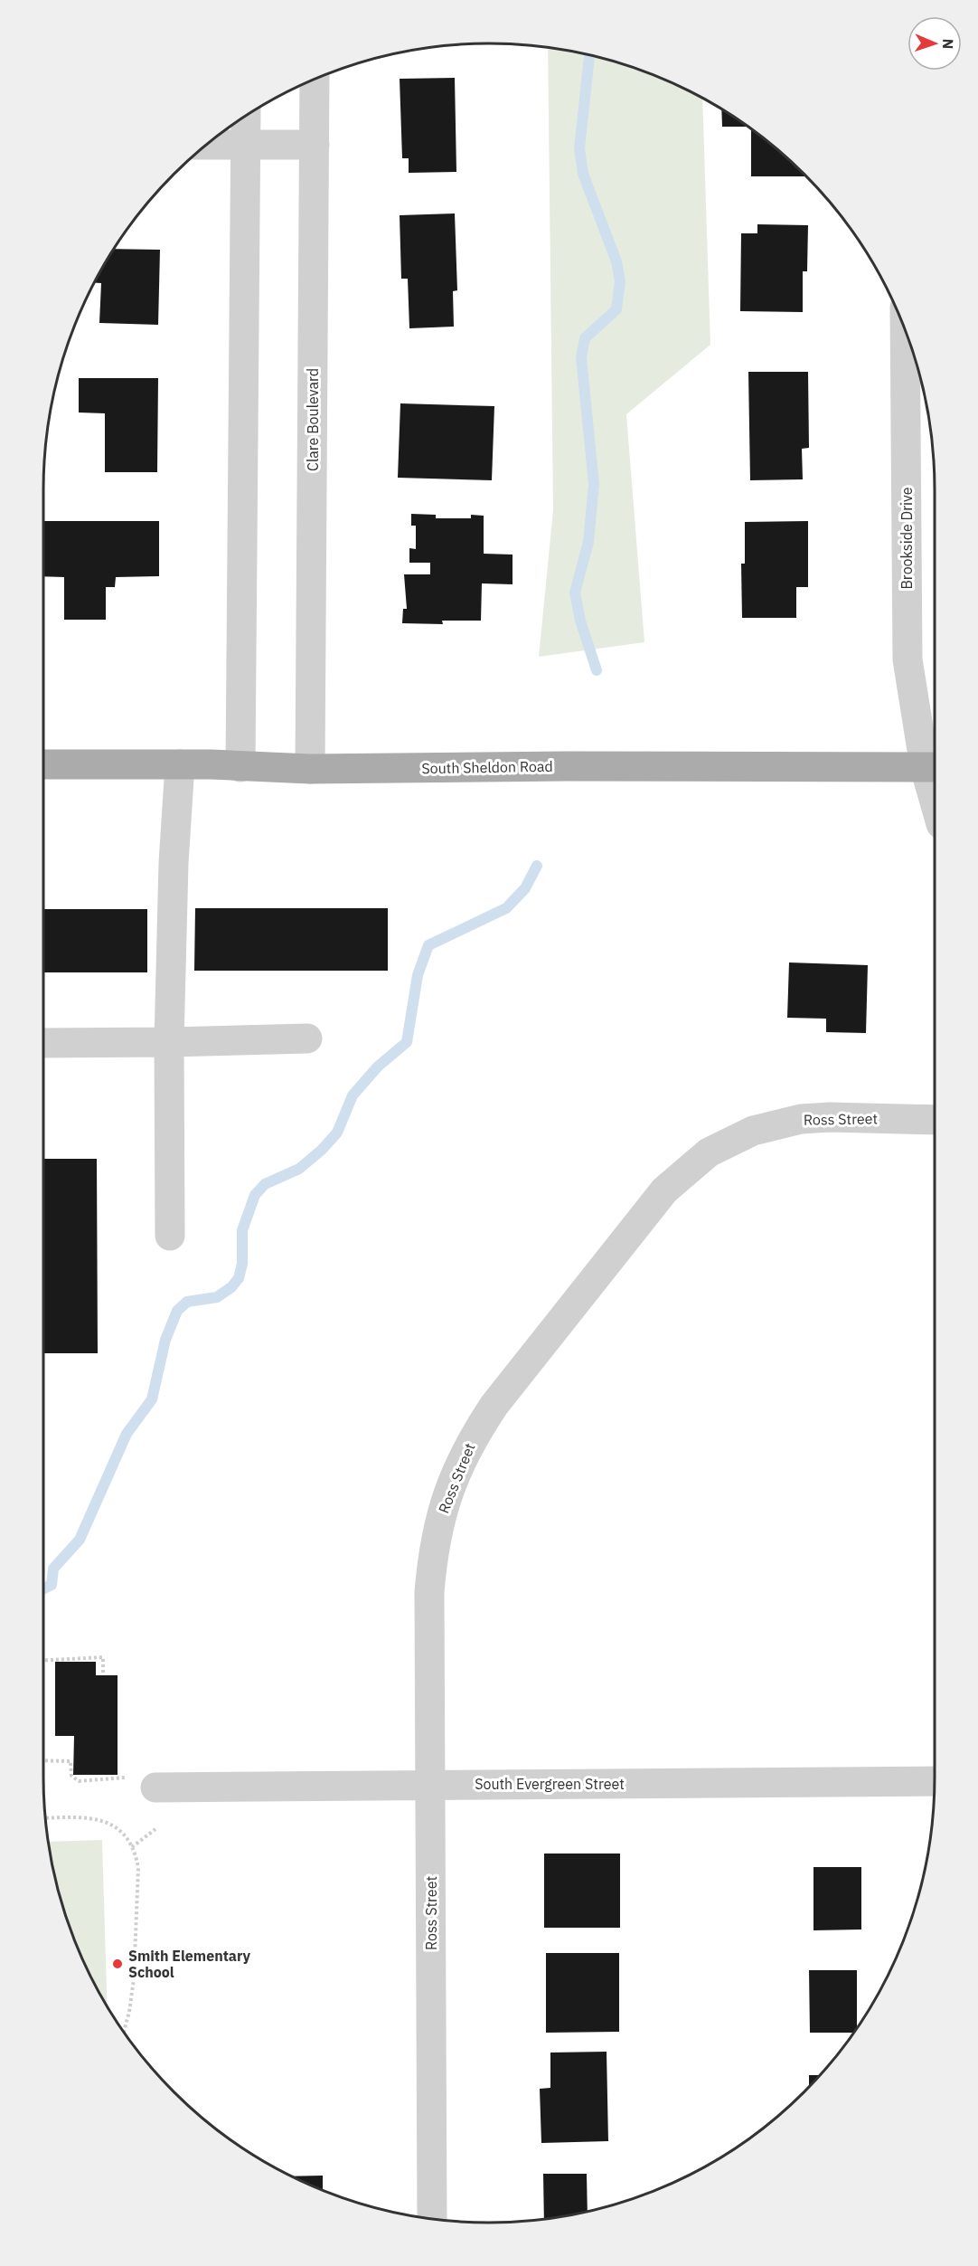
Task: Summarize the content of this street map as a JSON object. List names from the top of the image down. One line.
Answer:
{"streets":{"main road":["South Sheldon Road"],"street":["Clare Boulevard","Brookside Drive","Ross Street","South Evergreen Street"]},"crossings":[["Clare Boulevard","South Sheldon Road"],["Brookside Drive","South Sheldon Road"],["Ross Street","South Evergreen Street"]],"places":["Smith Elementary School"],"north":"right"}
